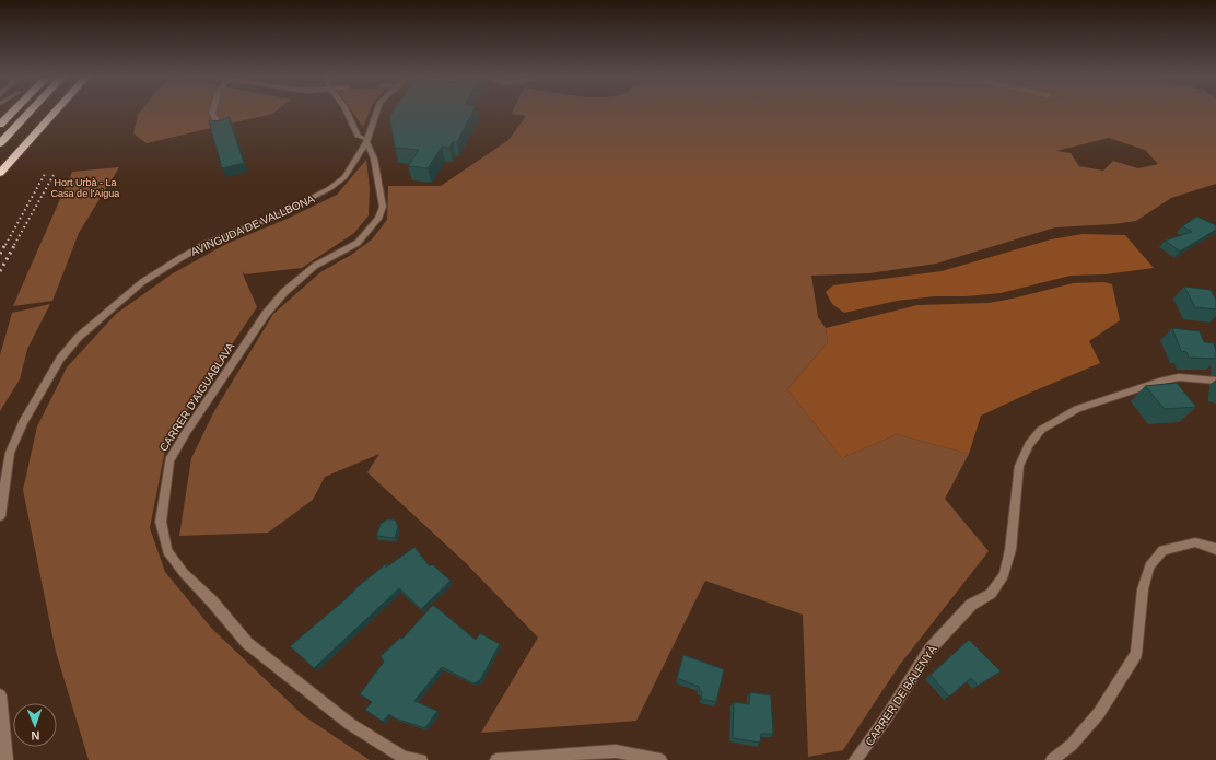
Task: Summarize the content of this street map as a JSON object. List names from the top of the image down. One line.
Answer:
{"streets":{"street":["AVINGUDA DE VALLBONA","CARRER D'AIGUABLAVA","CARRER DE BALENYÀ"]},"crossings":[["AVINGUDA DE VALLBONA","CARRER D'AIGUABLAVA"]],"parks":["Hort Urbà - La Casa de l'Aigua"],"north":"bottom"}
